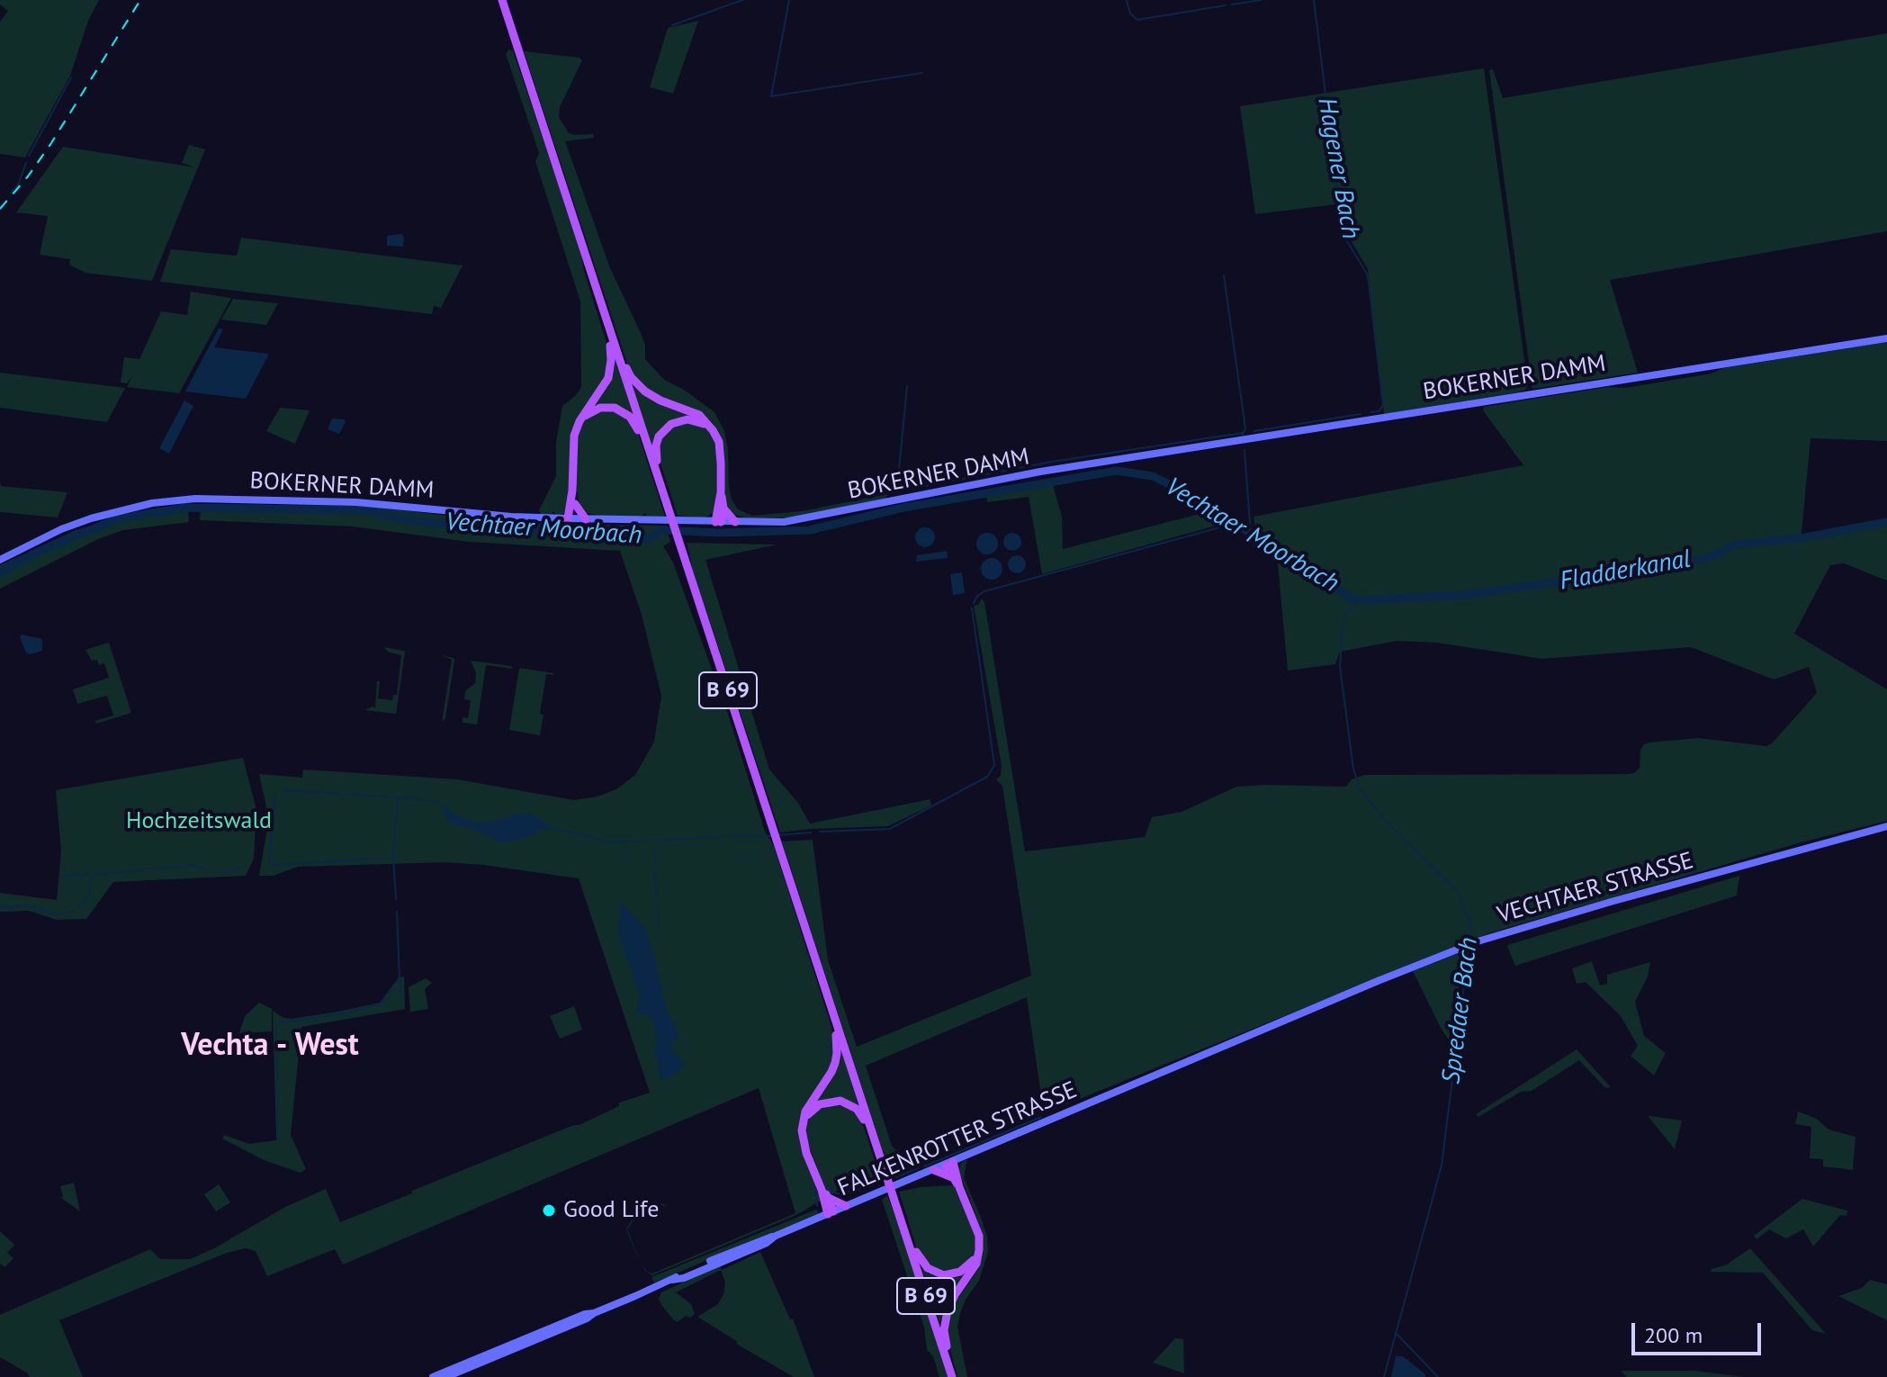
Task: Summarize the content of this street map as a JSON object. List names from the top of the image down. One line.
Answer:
{"streets":{"main road":["BOKERNER DAMM","B 69","VECHTAER STRASSE","FALKENROTTER STRASSE"]},"crossings":[["VECHTAER STRASSE","FALKENROTTER STRASSE"]],"districts":["Vechta - West"],"water":["Hagener Bach","Vechtaer Moorbach","Fladderkanal","Spredaer Bach"],"parks":["Hochzeitswald"],"places":["Good Life"],"scale_bar":"200 m"}
